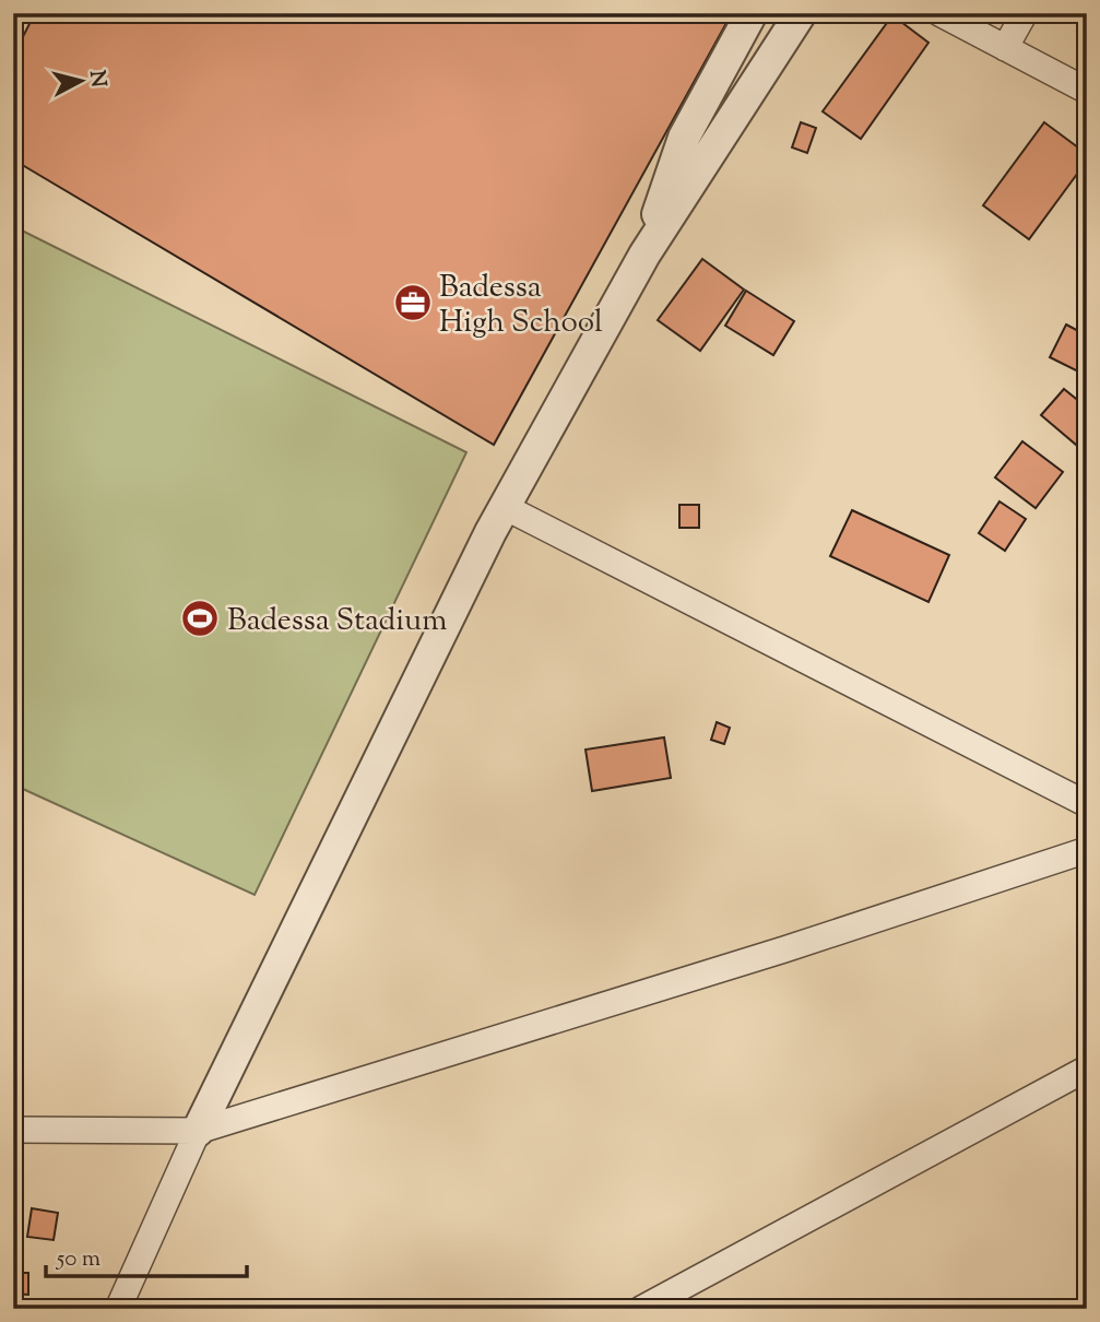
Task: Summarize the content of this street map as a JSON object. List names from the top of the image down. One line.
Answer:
{"places":{"office":["Badessa High School"],"sports":["Badessa Stadium"]},"scale_bar":"50 m","north":"right"}
